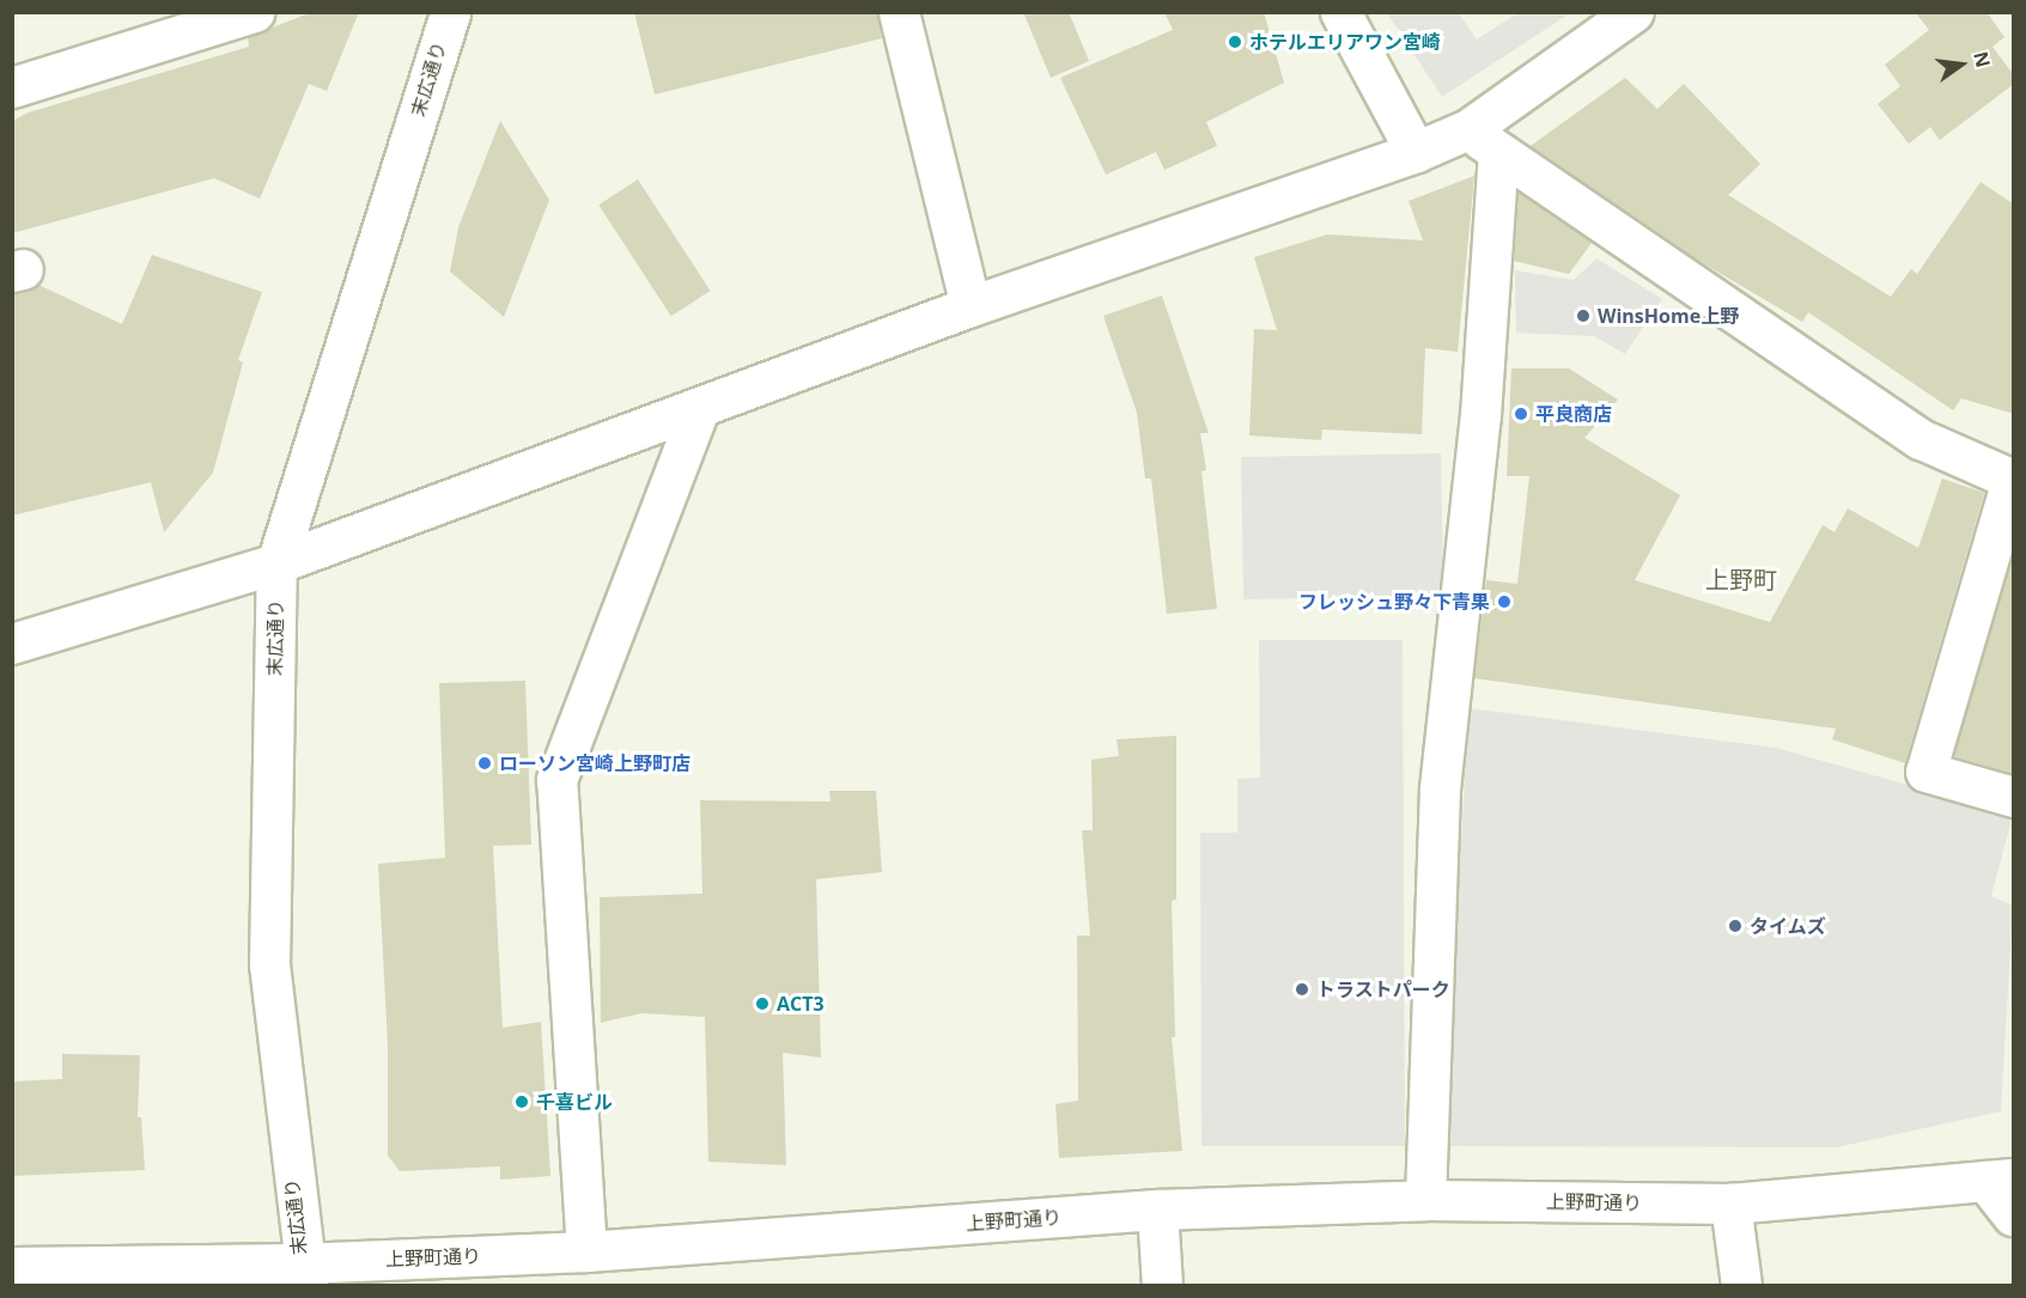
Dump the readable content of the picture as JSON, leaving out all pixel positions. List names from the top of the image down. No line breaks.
{"streets":{"street":["末広通り","上野町通り"]},"crossings":[["末広通り","上野町通り"]],"districts":["上野町"],"places":["ホテルエリアワン宮崎","WinsHome上野","平良商店","フレッシュ野々下青果","ローソン宮崎上野町店","タイムズ","トラストパーク","ACT3","千喜ビル"],"north":"right"}
